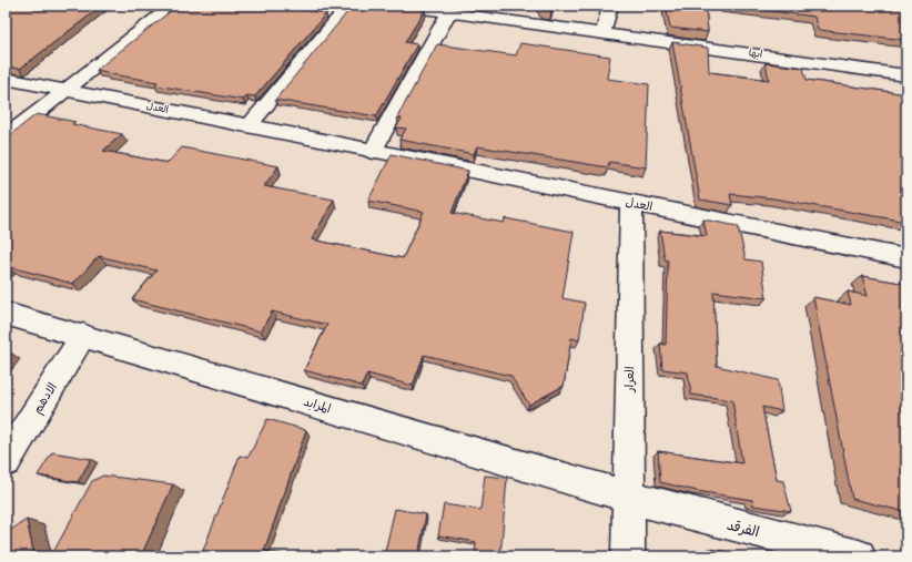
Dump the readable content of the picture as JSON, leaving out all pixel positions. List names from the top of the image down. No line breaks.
{"streets":{"street":["ابها","العدل","العرار","الادهم","المرابد","الفرقد"]},"crossings":[["العدل","العرار"],["العرار","المرابد"],["العرار","الفرقد"],["الادهم","المرابد"],["المرابد","الفرقد"]]}
